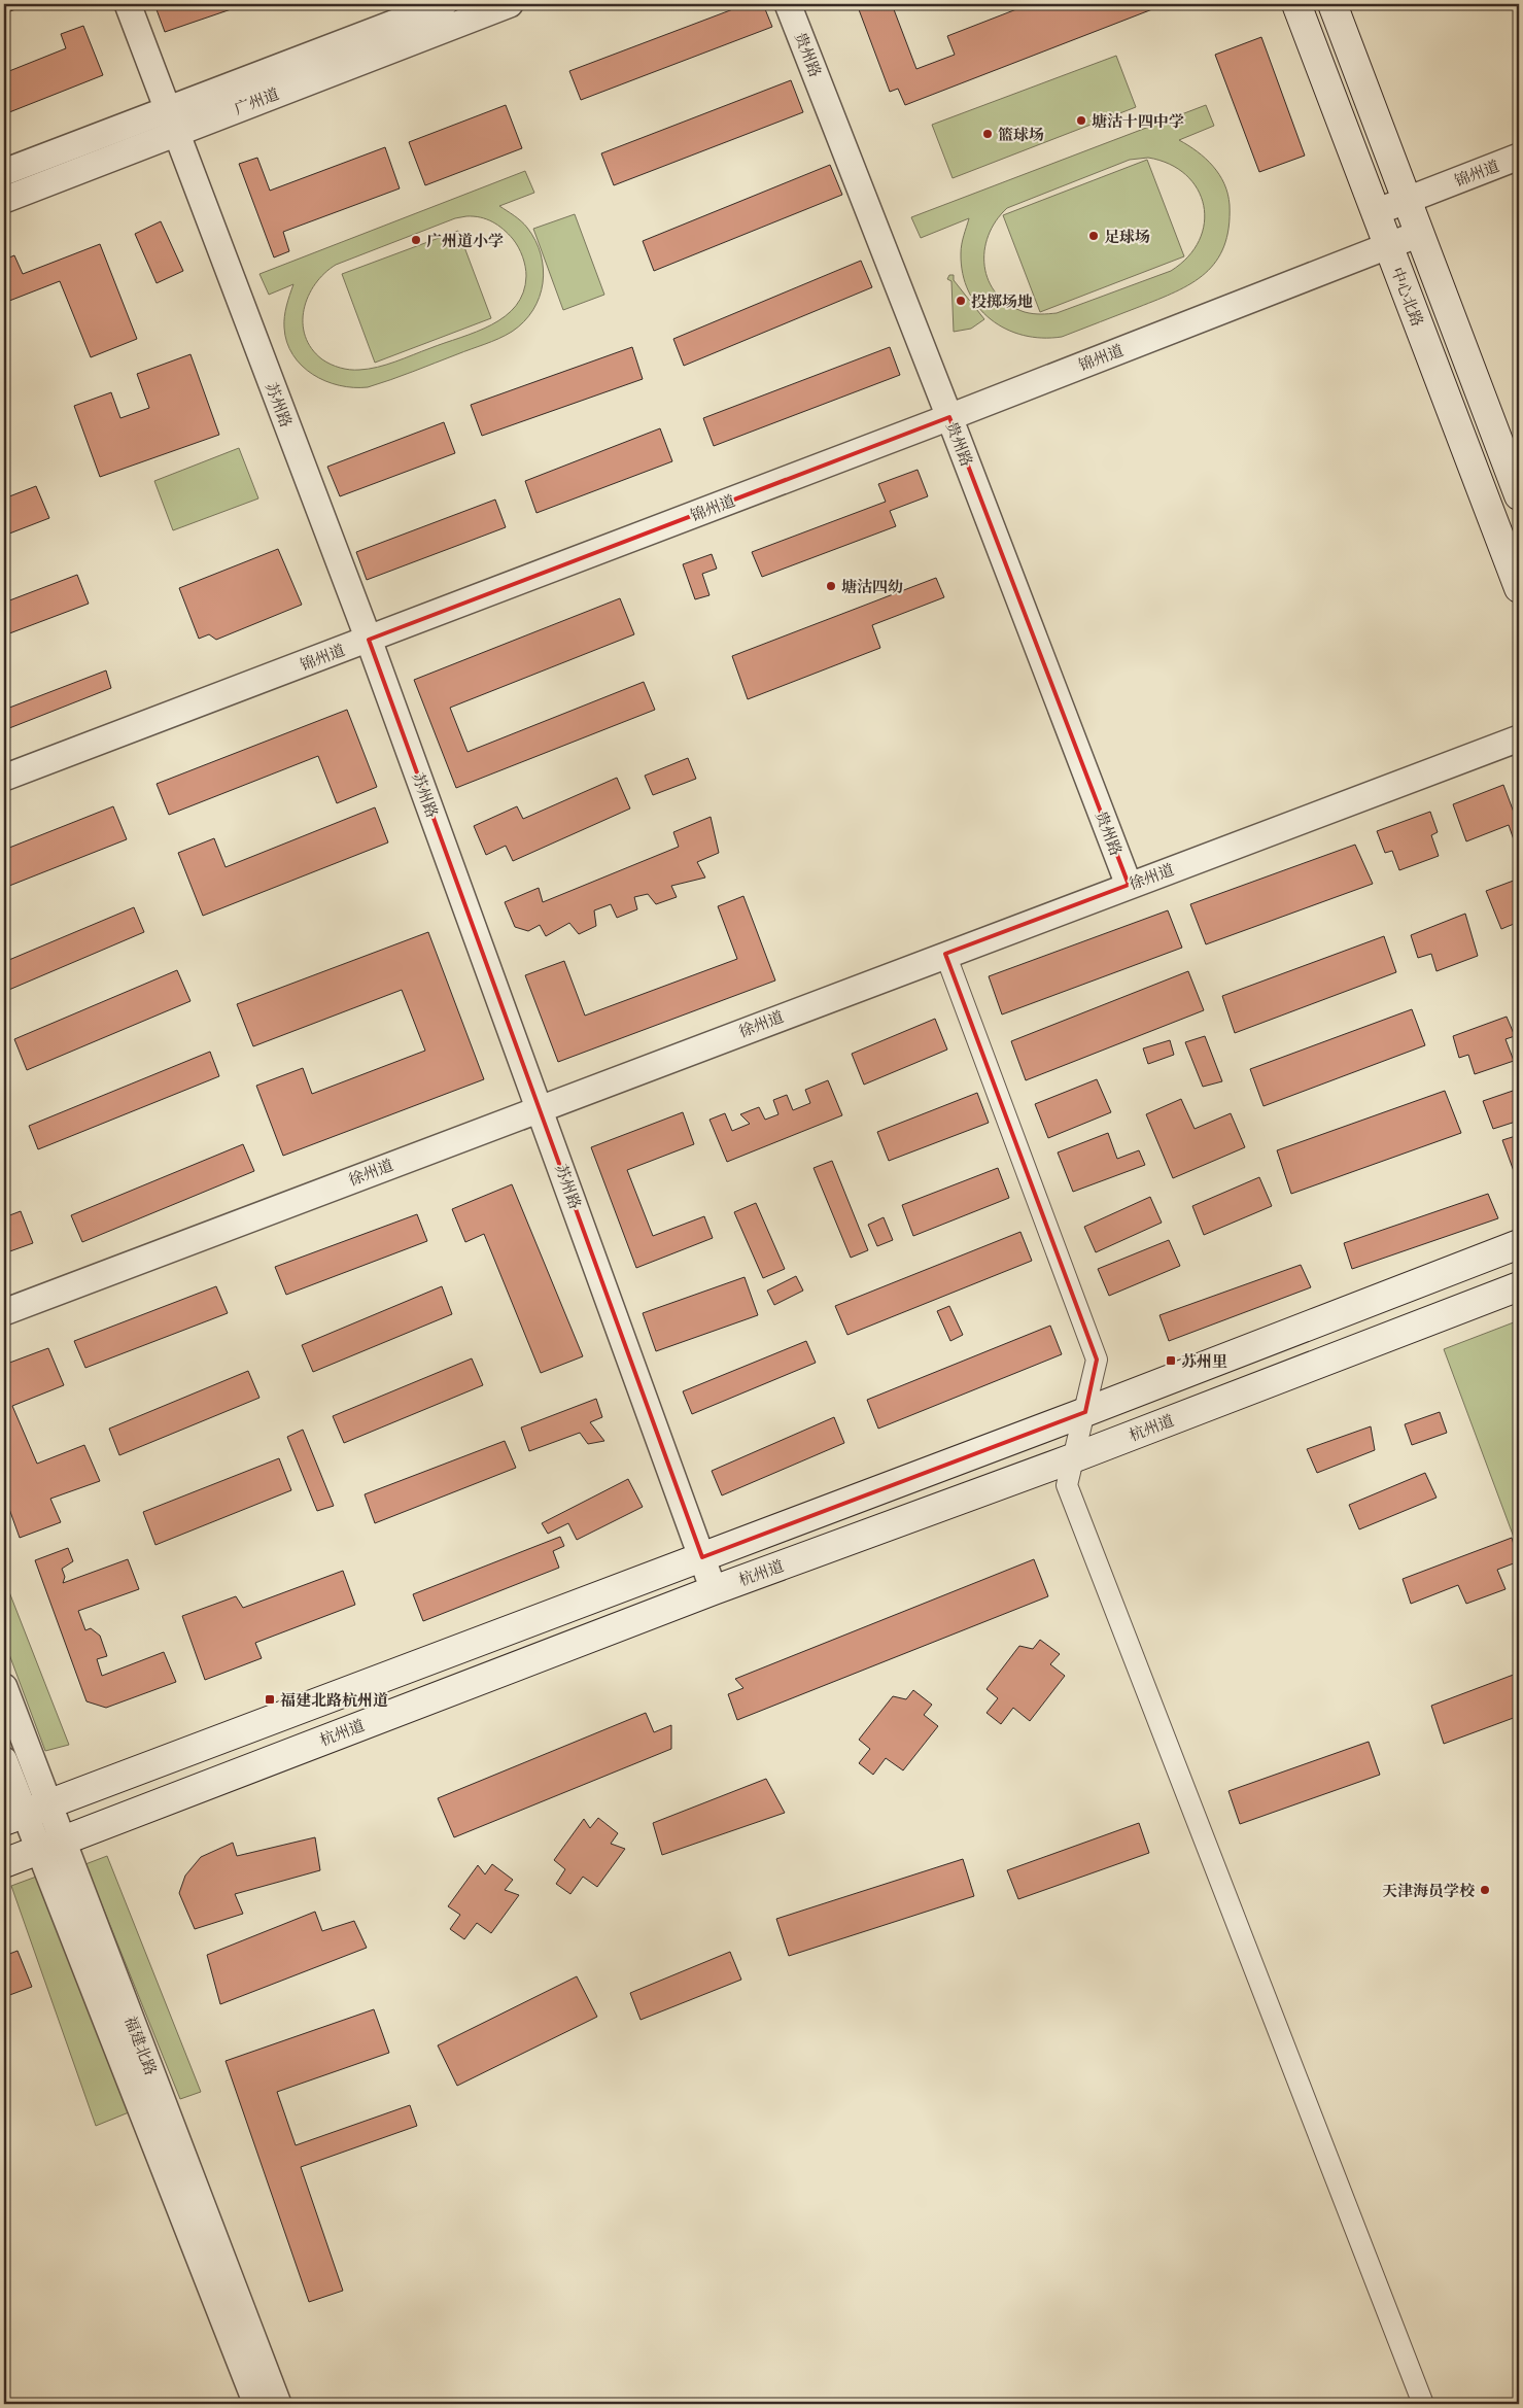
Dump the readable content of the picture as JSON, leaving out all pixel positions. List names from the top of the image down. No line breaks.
{"streets":{"main road":["中心北路","杭州道"],"street":["贵州路","广州道","锦州道","苏州路","徐州道","福建北路"]},"crossings":[["贵州路","锦州道"],["贵州路","徐州道"],["广州道","苏州路"],["锦州道","中心北路"],["锦州道","苏州路"],["苏州路","徐州道"],["苏州路","杭州道"],["杭州道","福建北路"]],"places":{"other":["塘沽十四中学","篮球场","足球场","广州道小学","投掷场地","塘沽四幼","天津海员学校"],"transit":["苏州里","福建北路杭州道"]}}
